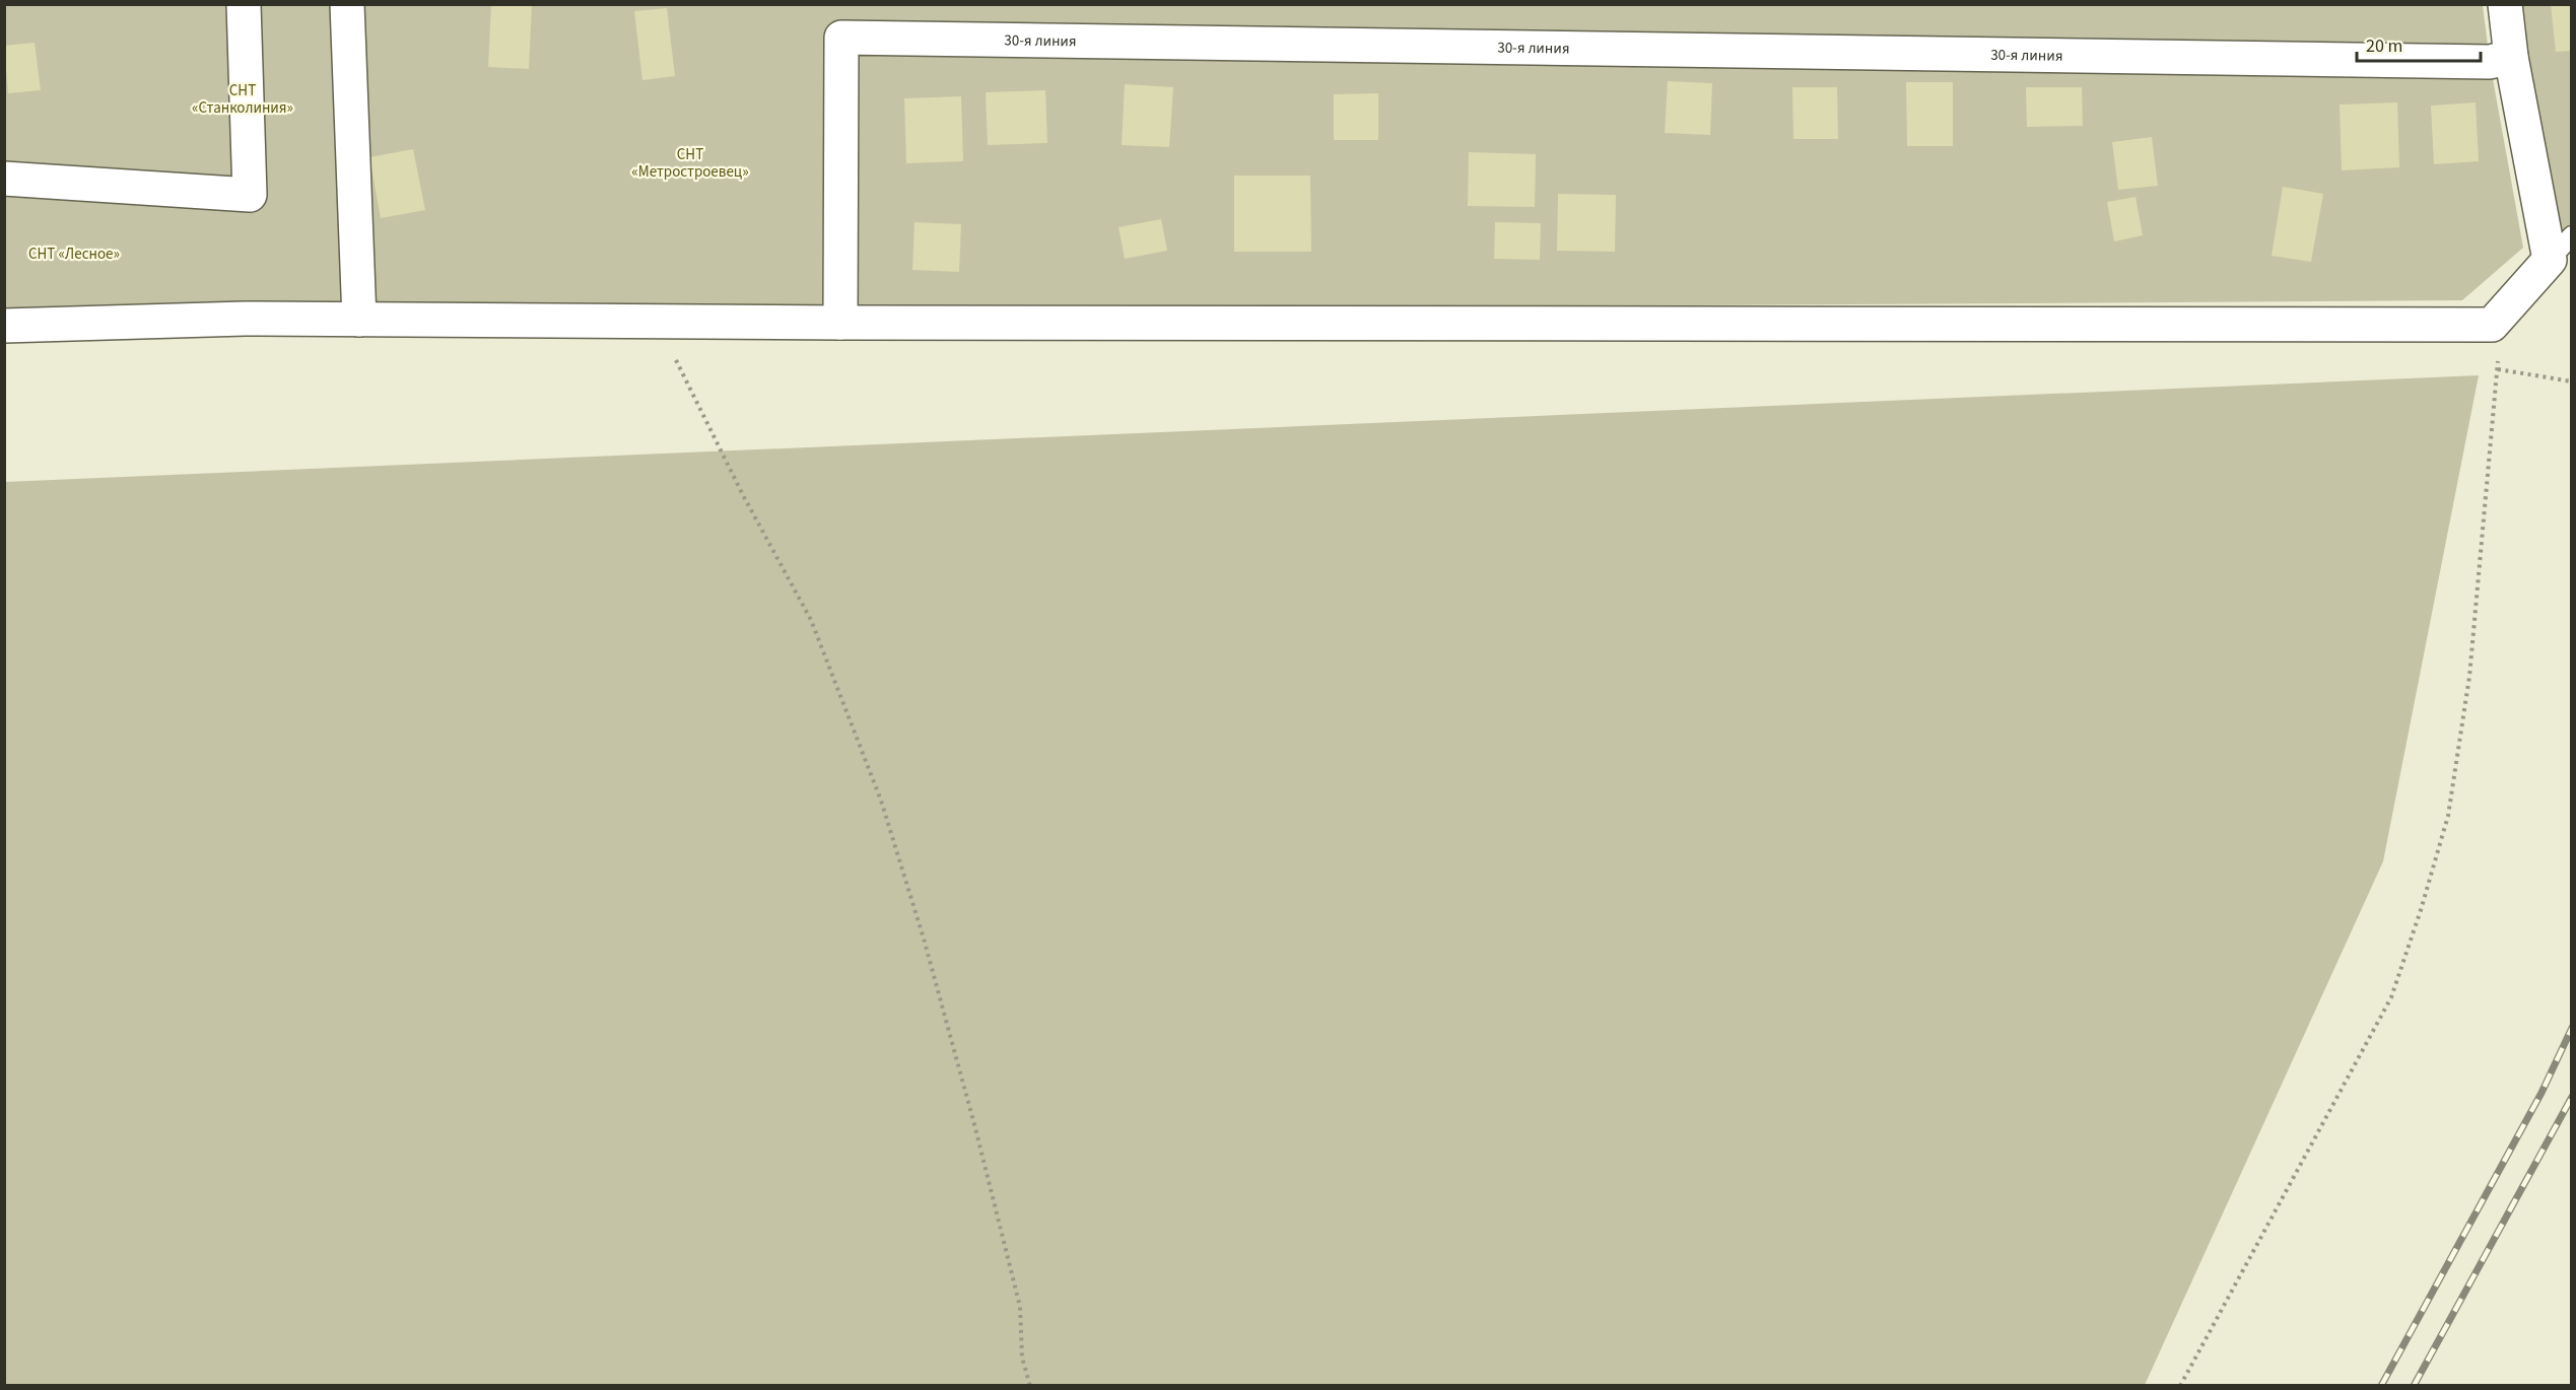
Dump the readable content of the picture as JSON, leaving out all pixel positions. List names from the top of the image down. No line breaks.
{"streets":{"street":["30-я линия"]},"parks":["СНТ «Станколиния»","СНТ «Метростроевец»","СНТ «Лесное»"],"scale_bar":"20 m"}
